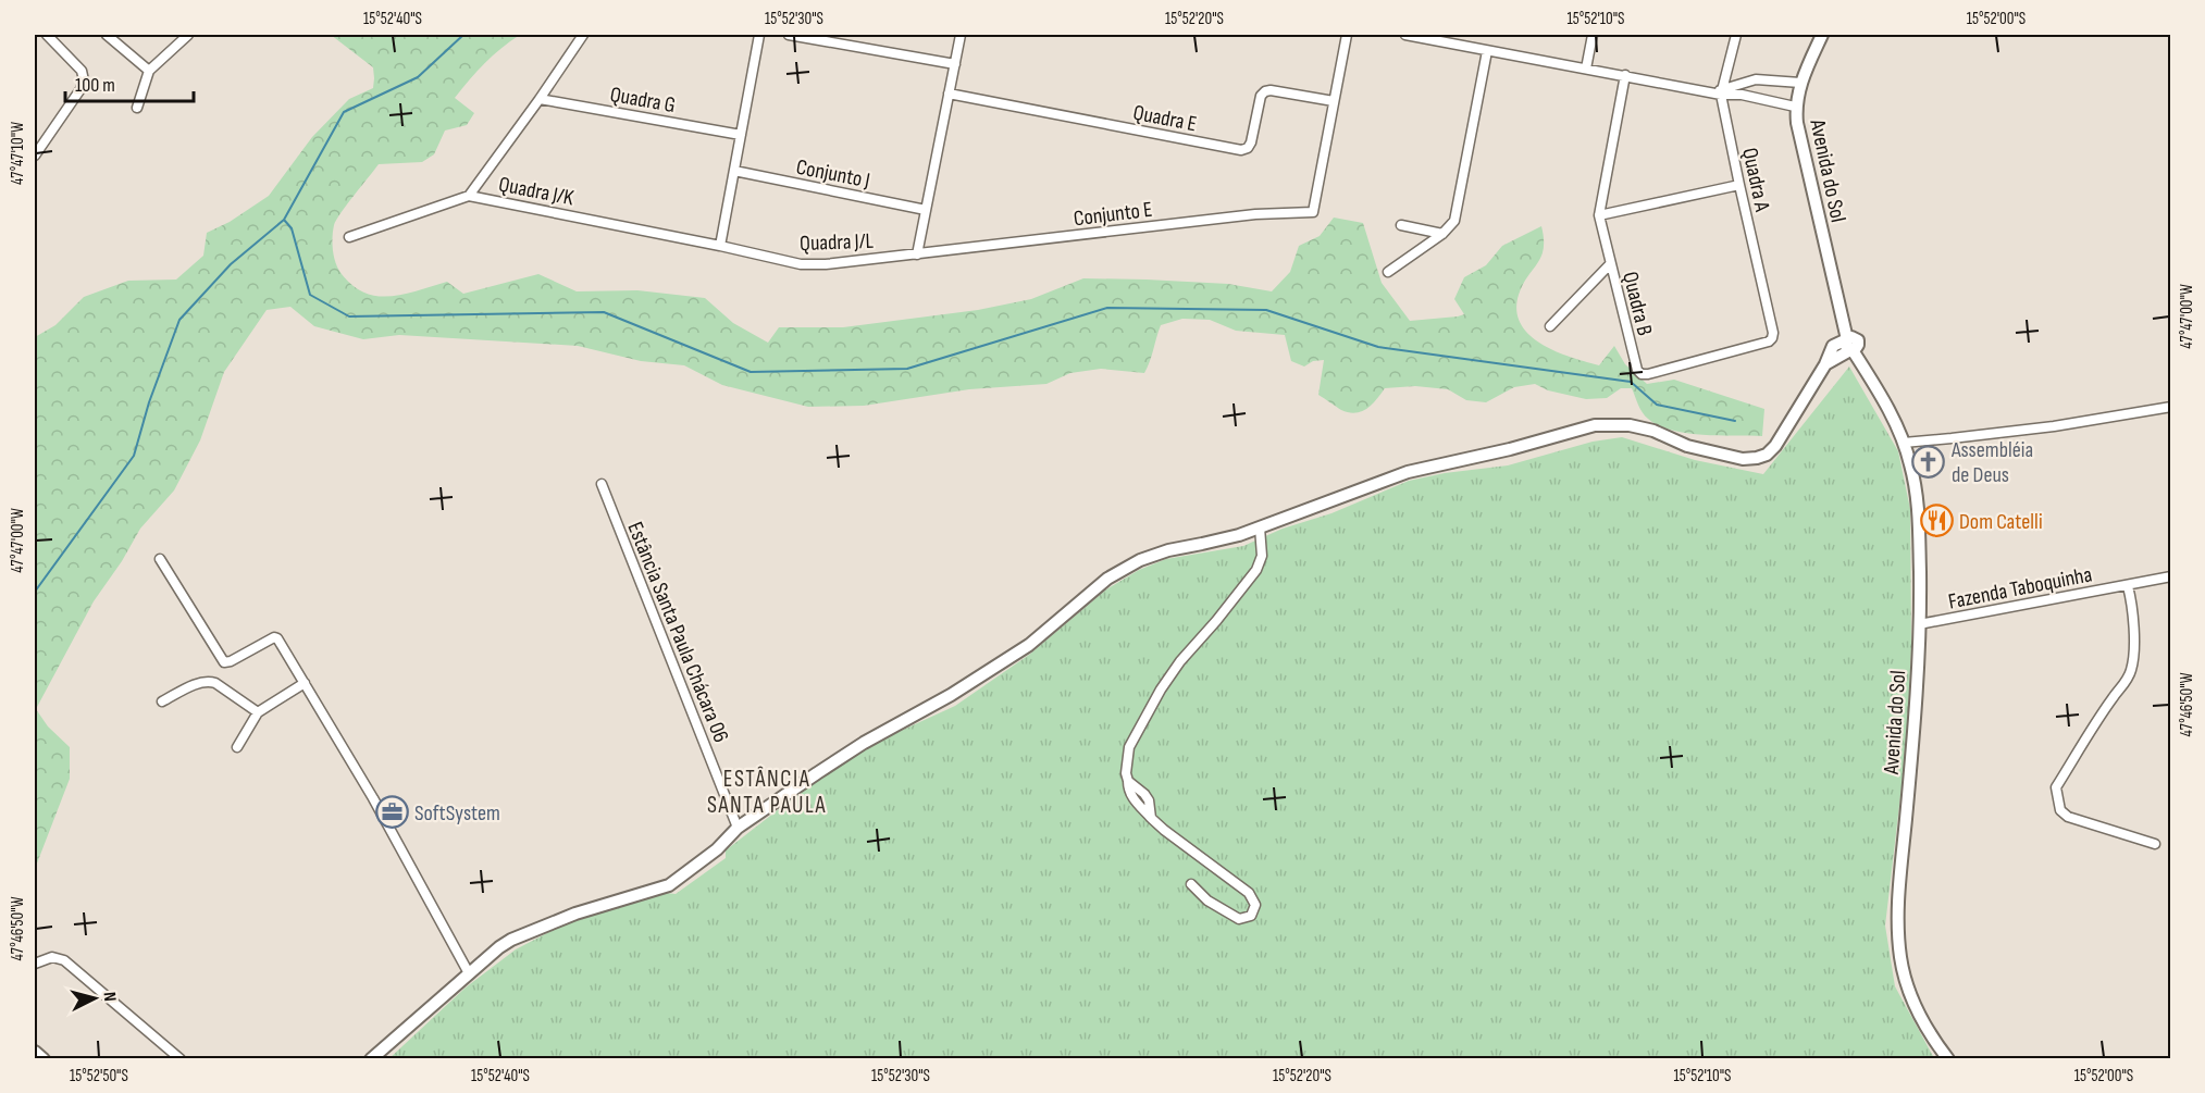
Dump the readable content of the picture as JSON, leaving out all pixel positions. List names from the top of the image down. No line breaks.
{"streets":{"street":["Quadra G","Quadra E","Avenida do Sol","Conjunto J","Quadra A","Quadra J/K","Conjunto E","Quadra J/L","Quadra B","Fazenda Taboquinha","Estância Santa Paula Chácara 06"]},"crossings":[["Quadra E","Conjunto E"],["Avenida do Sol","Fazenda Taboquinha"],["Quadra A","Quadra B"],["Quadra J/K","Quadra J/L"],["Conjunto E","Quadra J/L"]],"districts":["ESTÂNCIA SANTA PAULA"],"places":{"church":["Assembléia de Deus"],"restaurant":["Dom Catelli"],"office":["SoftSystem"]},"scale_bar":"100 m","north":"right","coordinates":["15°52'40\"S","15°52'30\"S","15°52'20\"S","15°52'10\"S","15°52'00\"S","47°47'10\"W","47°47'00\"W","47°46'50\"W","15°52'50\"S"]}
